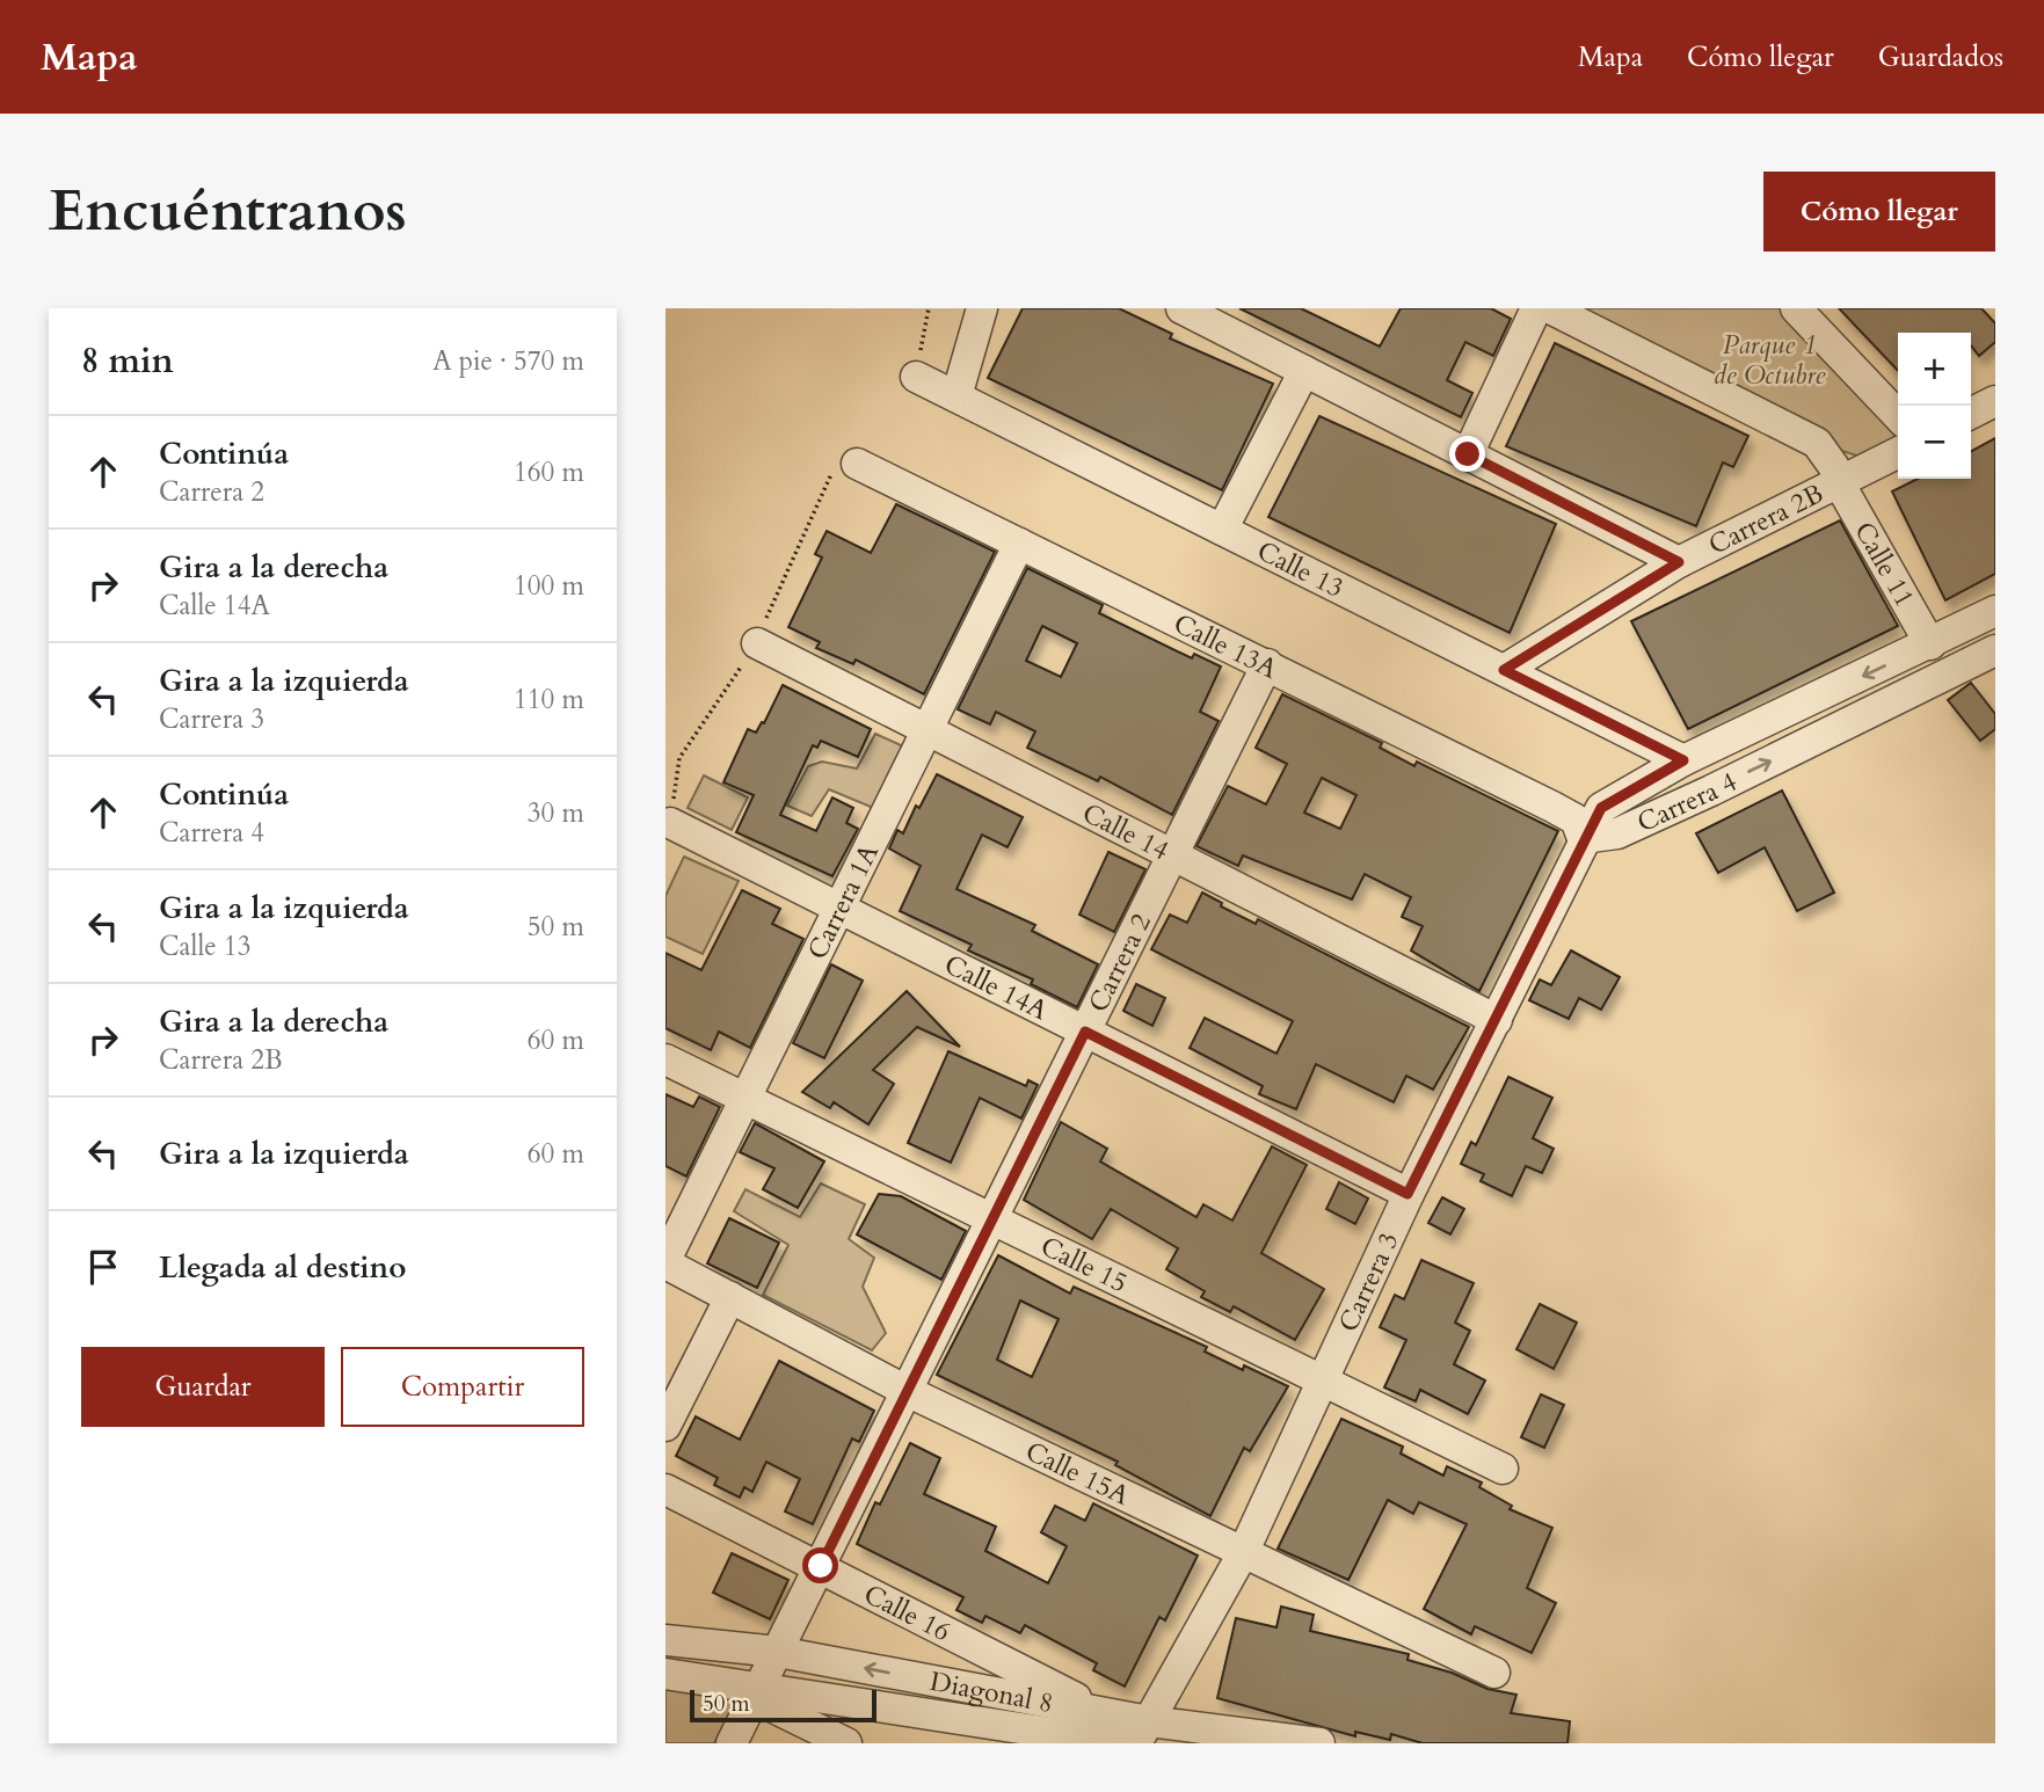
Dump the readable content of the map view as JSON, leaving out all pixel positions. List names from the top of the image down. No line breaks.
{"streets":{"street":["Carrera 2B","Calle 11","Calle 13","Calle 13A","Carrera 4","Calle 14","Carrera 1A","Carrera 2","Calle 14A","Calle 15","Carrera 3","Calle 15A","Calle 16","Diagonal 8"]},"crossings":[["Carrera 2B","Calle 11"],["Carrera 2B","Calle 13"],["Calle 11","Carrera 4"],["Calle 13","Carrera 4"],["Calle 13A","Carrera 4"],["Calle 13A","Carrera 1A"],["Calle 13A","Carrera 2"],["Calle 13A","Carrera 3"],["Carrera 4","Carrera 3"],["Calle 14","Carrera 1A"],["Calle 14","Carrera 2"],["Calle 14","Carrera 3"],["Carrera 1A","Calle 14A"],["Carrera 1A","Calle 15"],["Carrera 1A","Calle 15A"],["Carrera 2","Calle 14A"],["Carrera 2","Calle 15"],["Carrera 2","Calle 15A"],["Carrera 2","Calle 16"],["Carrera 2","Diagonal 8"],["Calle 14A","Carrera 3"],["Calle 15","Carrera 3"],["Carrera 3","Calle 15A"],["Carrera 3","Diagonal 8"],["Calle 16","Diagonal 8"]],"parks":["Parque 1 de Octubre"],"scale_bar":"50 m","page":{"header":"Mapa","nav":["Mapa","Cómo llegar","Guardados"],"buttons":["Cómo llegar",["Guardar","Compartir"]],"title":"Encuéntranos","heading":["8 min","A pie · 570 m"],"map_buttons":["+","−"],"list":[["Continúa","Carrera 2","160 m"],["Gira a la derecha","Calle 14A","100 m"],["Gira a la izquierda","Carrera 3","110 m"],["Continúa","Carrera 4","30 m"],["Gira a la izquierda","Calle 13","50 m"],["Gira a la derecha","Carrera 2B","60 m"],["Gira a la izquierda","60 m"],"Llegada al destino"],"scale":"50 m"}}
